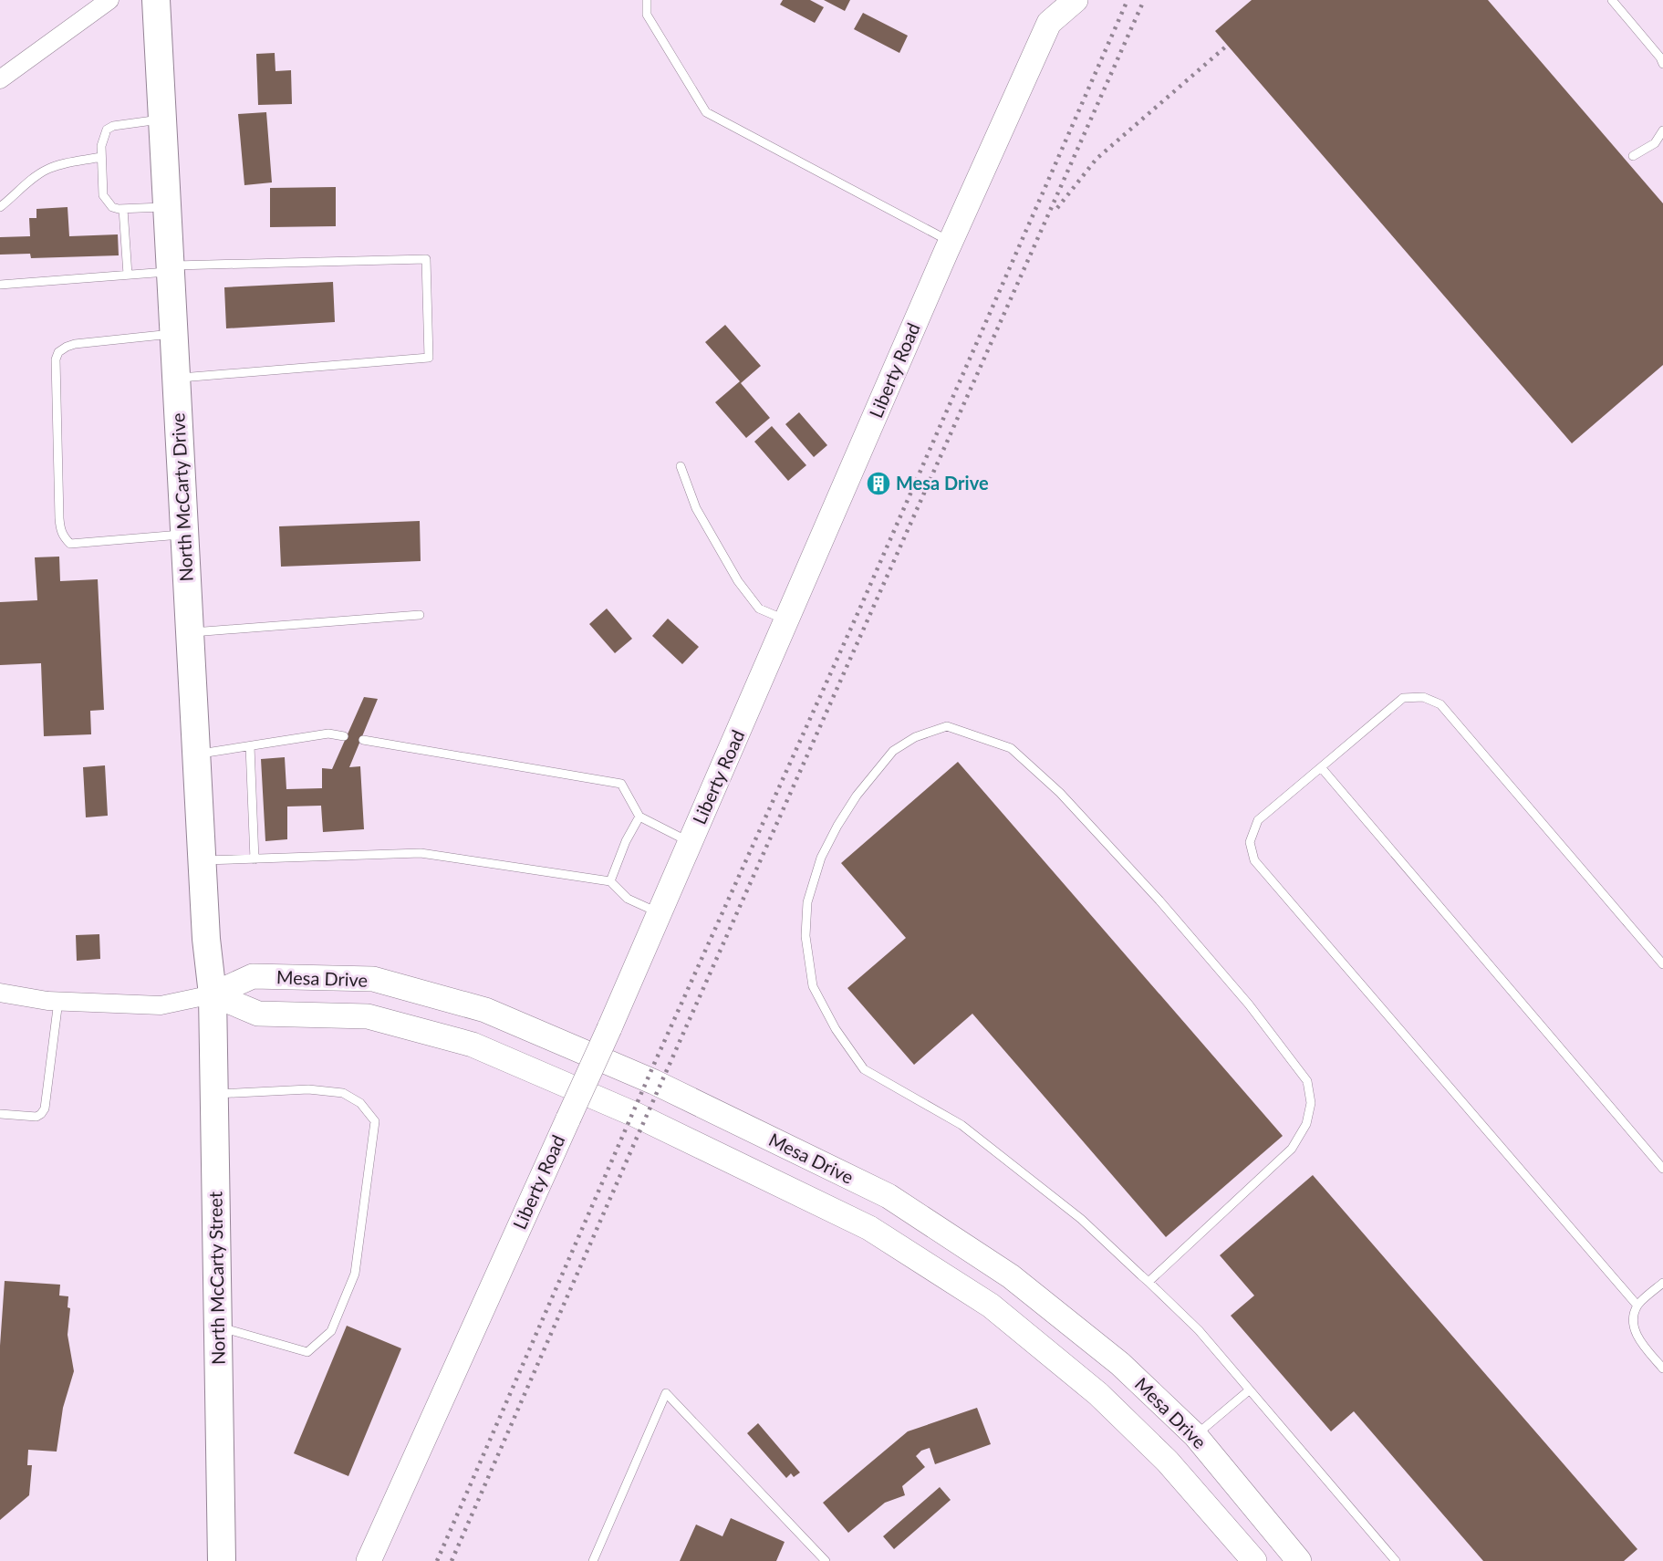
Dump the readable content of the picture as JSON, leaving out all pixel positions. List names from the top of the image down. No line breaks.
{"streets":{"main road":["Liberty Road","North McCarty Drive","Mesa Drive","North McCarty Street"]},"crossings":[["North McCarty Drive","Mesa Drive"],["North McCarty Drive","North McCarty Street"],["Mesa Drive","North McCarty Street"]],"places":{"building":["Mesa Drive"]}}
